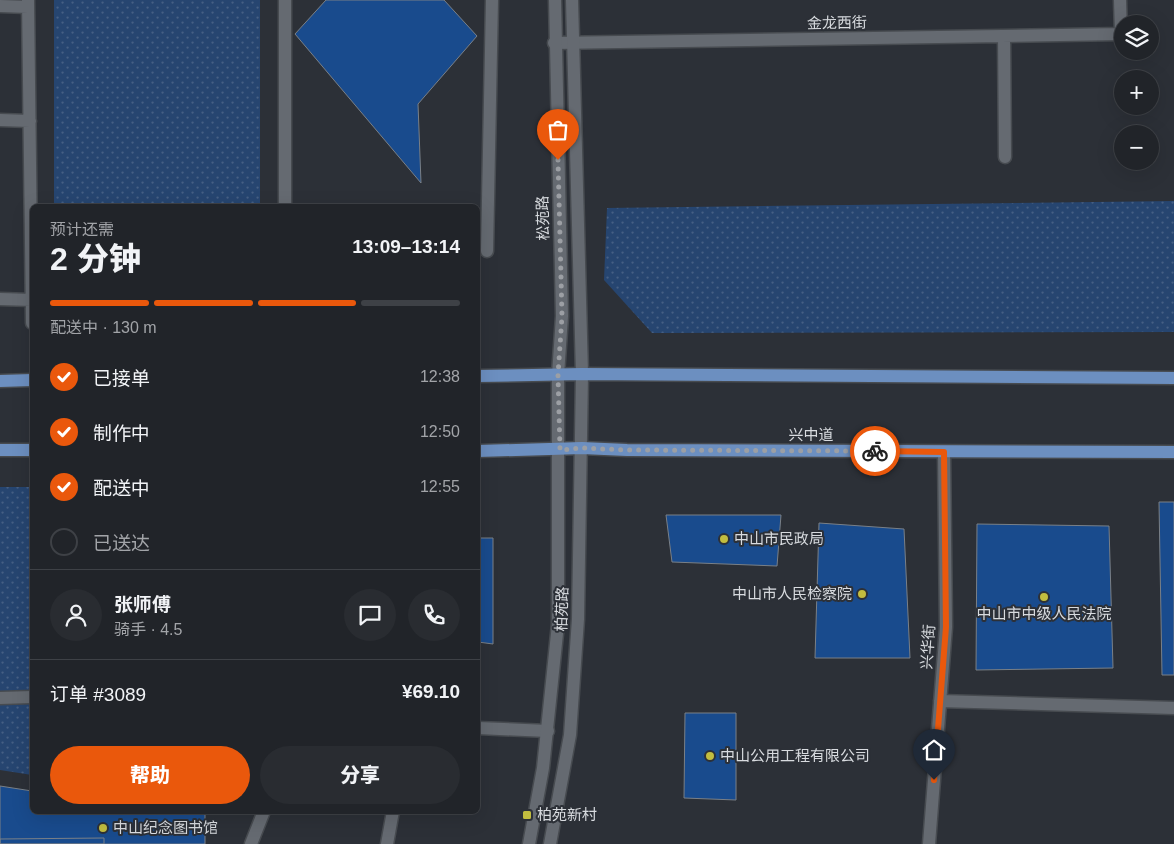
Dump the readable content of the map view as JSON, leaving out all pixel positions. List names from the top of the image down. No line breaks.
{"streets":{"main road":["兴中道"],"street":["金龙西街","松苑路","柏苑路","兴华街"]},"crossings":[["金龙西街","松苑路"],["松苑路","柏苑路"],["兴中道","柏苑路"],["兴中道","兴华街"]],"places":{"other":["中山市民政局","中山市人民检察院","中山市中级人民法院","中山公用工程有限公司","中山纪念图书馆"],"transit":["柏苑新村"]},"page":{"map_buttons":["+","−"],"heading":["2 分钟","预计还需","13:09–13:14"],"panel":["张师傅","骑手 · 4.5","订单 #3089","¥69.10"],"bar":"配送中 · 130 m","list":[["已接单","12:38"],["制作中","12:50"],["配送中","12:55"],"已送达"],"buttons":["帮助","分享"]}}
